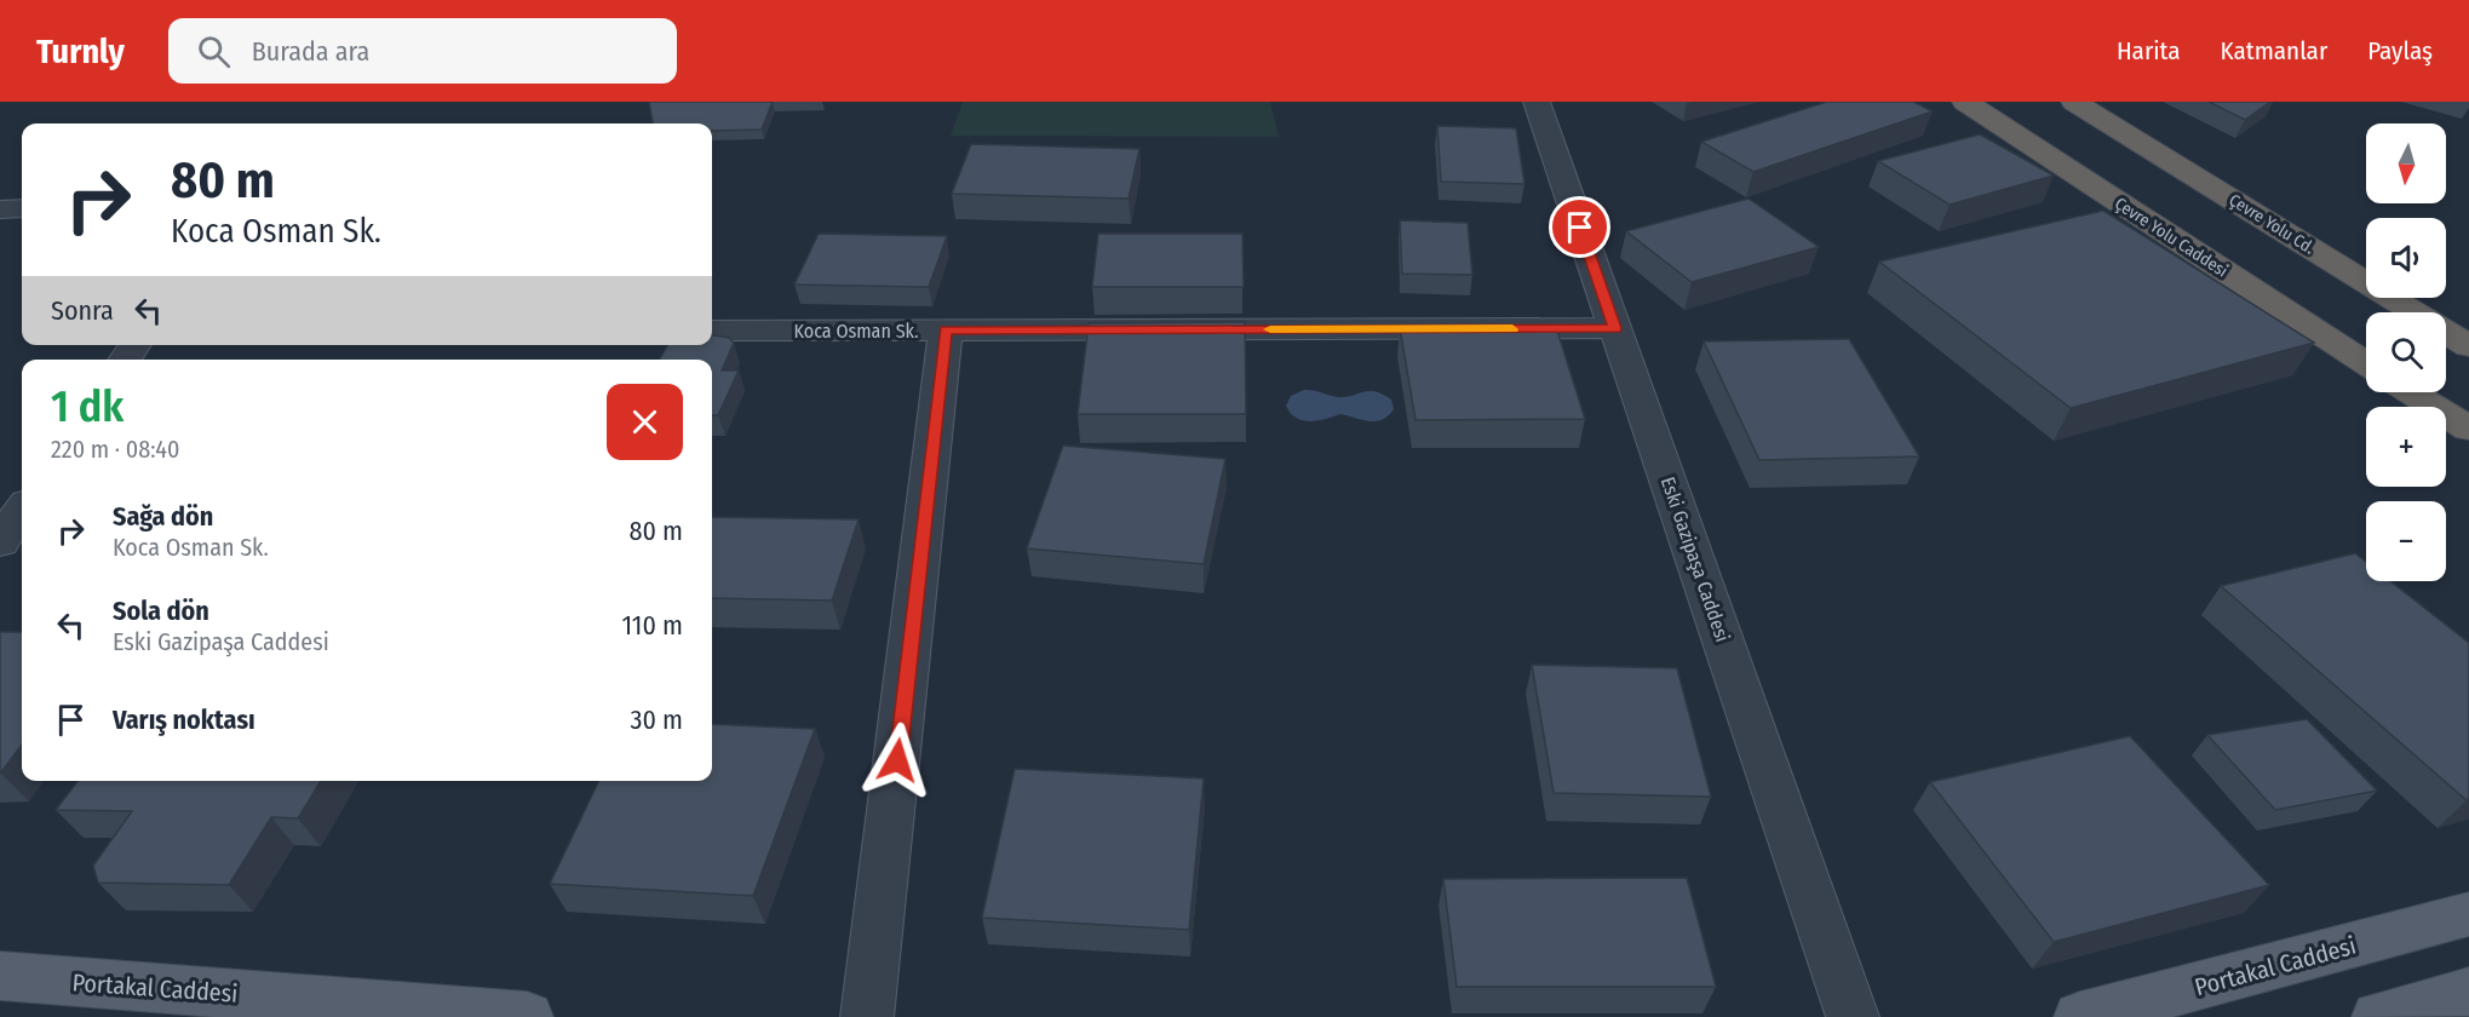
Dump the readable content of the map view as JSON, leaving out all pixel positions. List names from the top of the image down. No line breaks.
{"streets":{"highway":["Çevre Yolu Cd.","Çevre Yolu Caddesi"],"main road":["Portakal Caddesi"],"street":["Koca Osman Sk.","Eski Gazipaşa Caddesi"]},"crossings":[["Koca Osman Sk.","Eski Gazipaşa Caddesi"]],"north":"bottom","page":{"header":"Turnly","search":"Burada ara","nav":["Harita","Katmanlar","Paylaş"],"map_buttons":["+","−"],"turn":["80 m","Koca Osman Sk."],"then":"Sonra","heading":["1 dk","220 m · 08:40"],"list":[{"name":"Sağa dön","note":"Koca Osman Sk.","value":"80 m"},{"name":"Sola dön","note":"Eski Gazipaşa Caddesi","value":"110 m"},{"name":"Varış noktası","value":"30 m"}]}}
